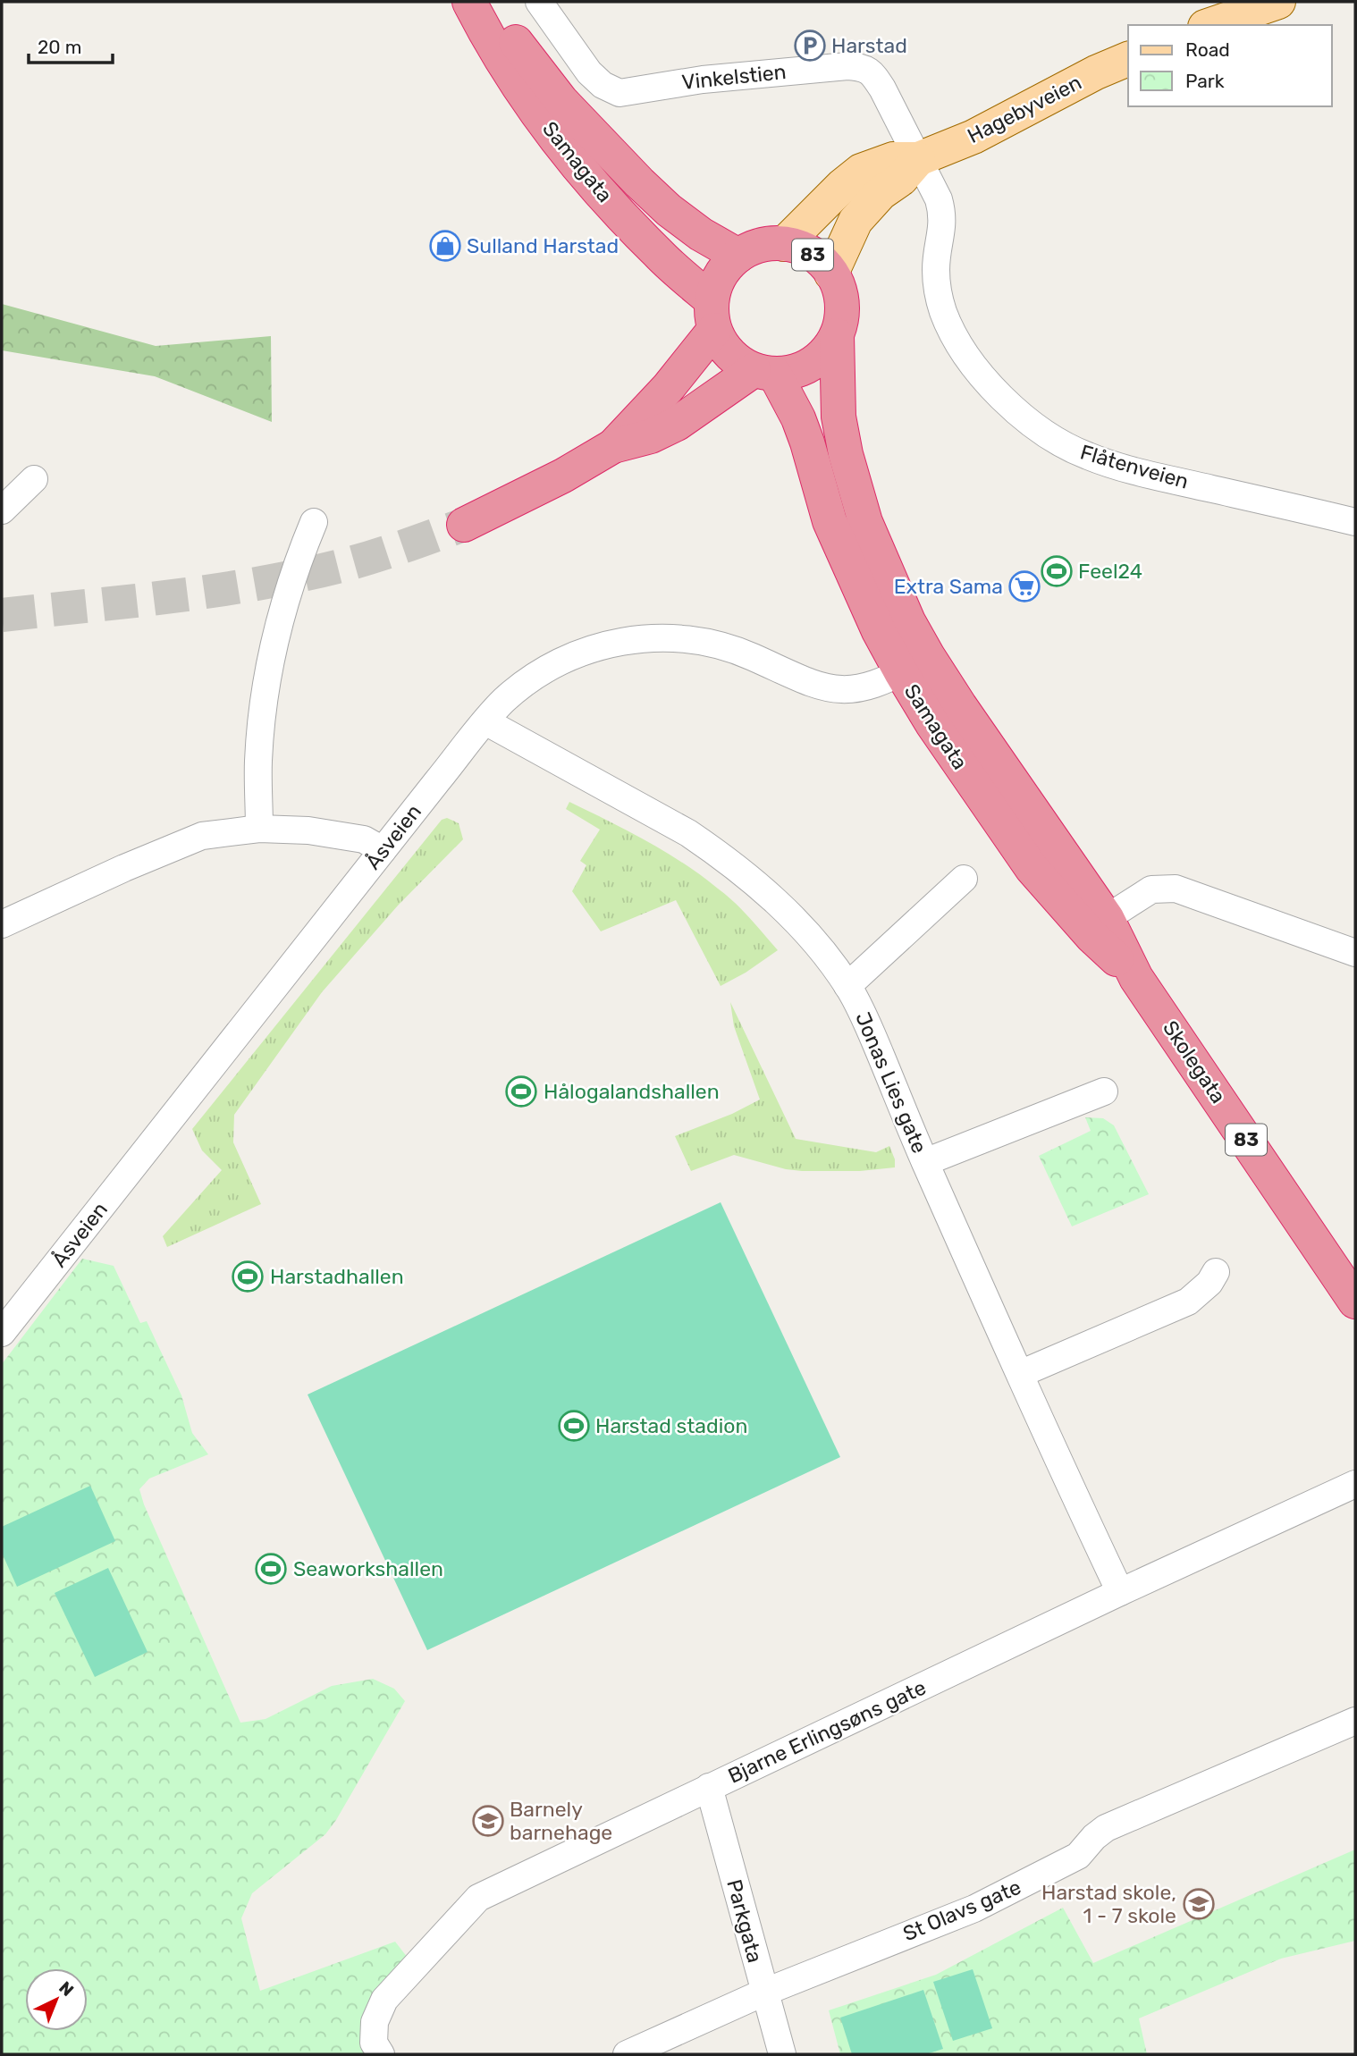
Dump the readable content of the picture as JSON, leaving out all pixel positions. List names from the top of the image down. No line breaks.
{"streets":{"highway":["Samagata","83","Skolegata"],"main road":["Hagebyveien"],"street":["Vinkelstien","Flåtenveien","Åsveien","Jonas Lies gate","Bjarne Erlingsøns gate","St Olavs gate","Parkgata"]},"crossings":[["Vinkelstien","Hagebyveien"],["Vinkelstien","Flåtenveien"],["Hagebyveien","Samagata"],["Hagebyveien","83"],["Hagebyveien","Flåtenveien"],["Samagata","83"],["Samagata","Åsveien"],["Samagata","Skolegata"],["Åsveien","Jonas Lies gate"],["Jonas Lies gate","Bjarne Erlingsøns gate"],["Bjarne Erlingsøns gate","Parkgata"],["St Olavs gate","Parkgata"]],"places":{"parking":["Harstad"],"shop":["Sulland Harstad"],"sports":["Feel24","Hålogalandshallen","Harstadhallen","Harstad stadion","Seaworkshallen"],"supermarket":["Extra Sama"],"school or university":["Barnely barnehage","Harstad skole, 1 - 7 skole"]},"legend":["Road","Park"],"scale_bar":"20 m","north":"top right"}
